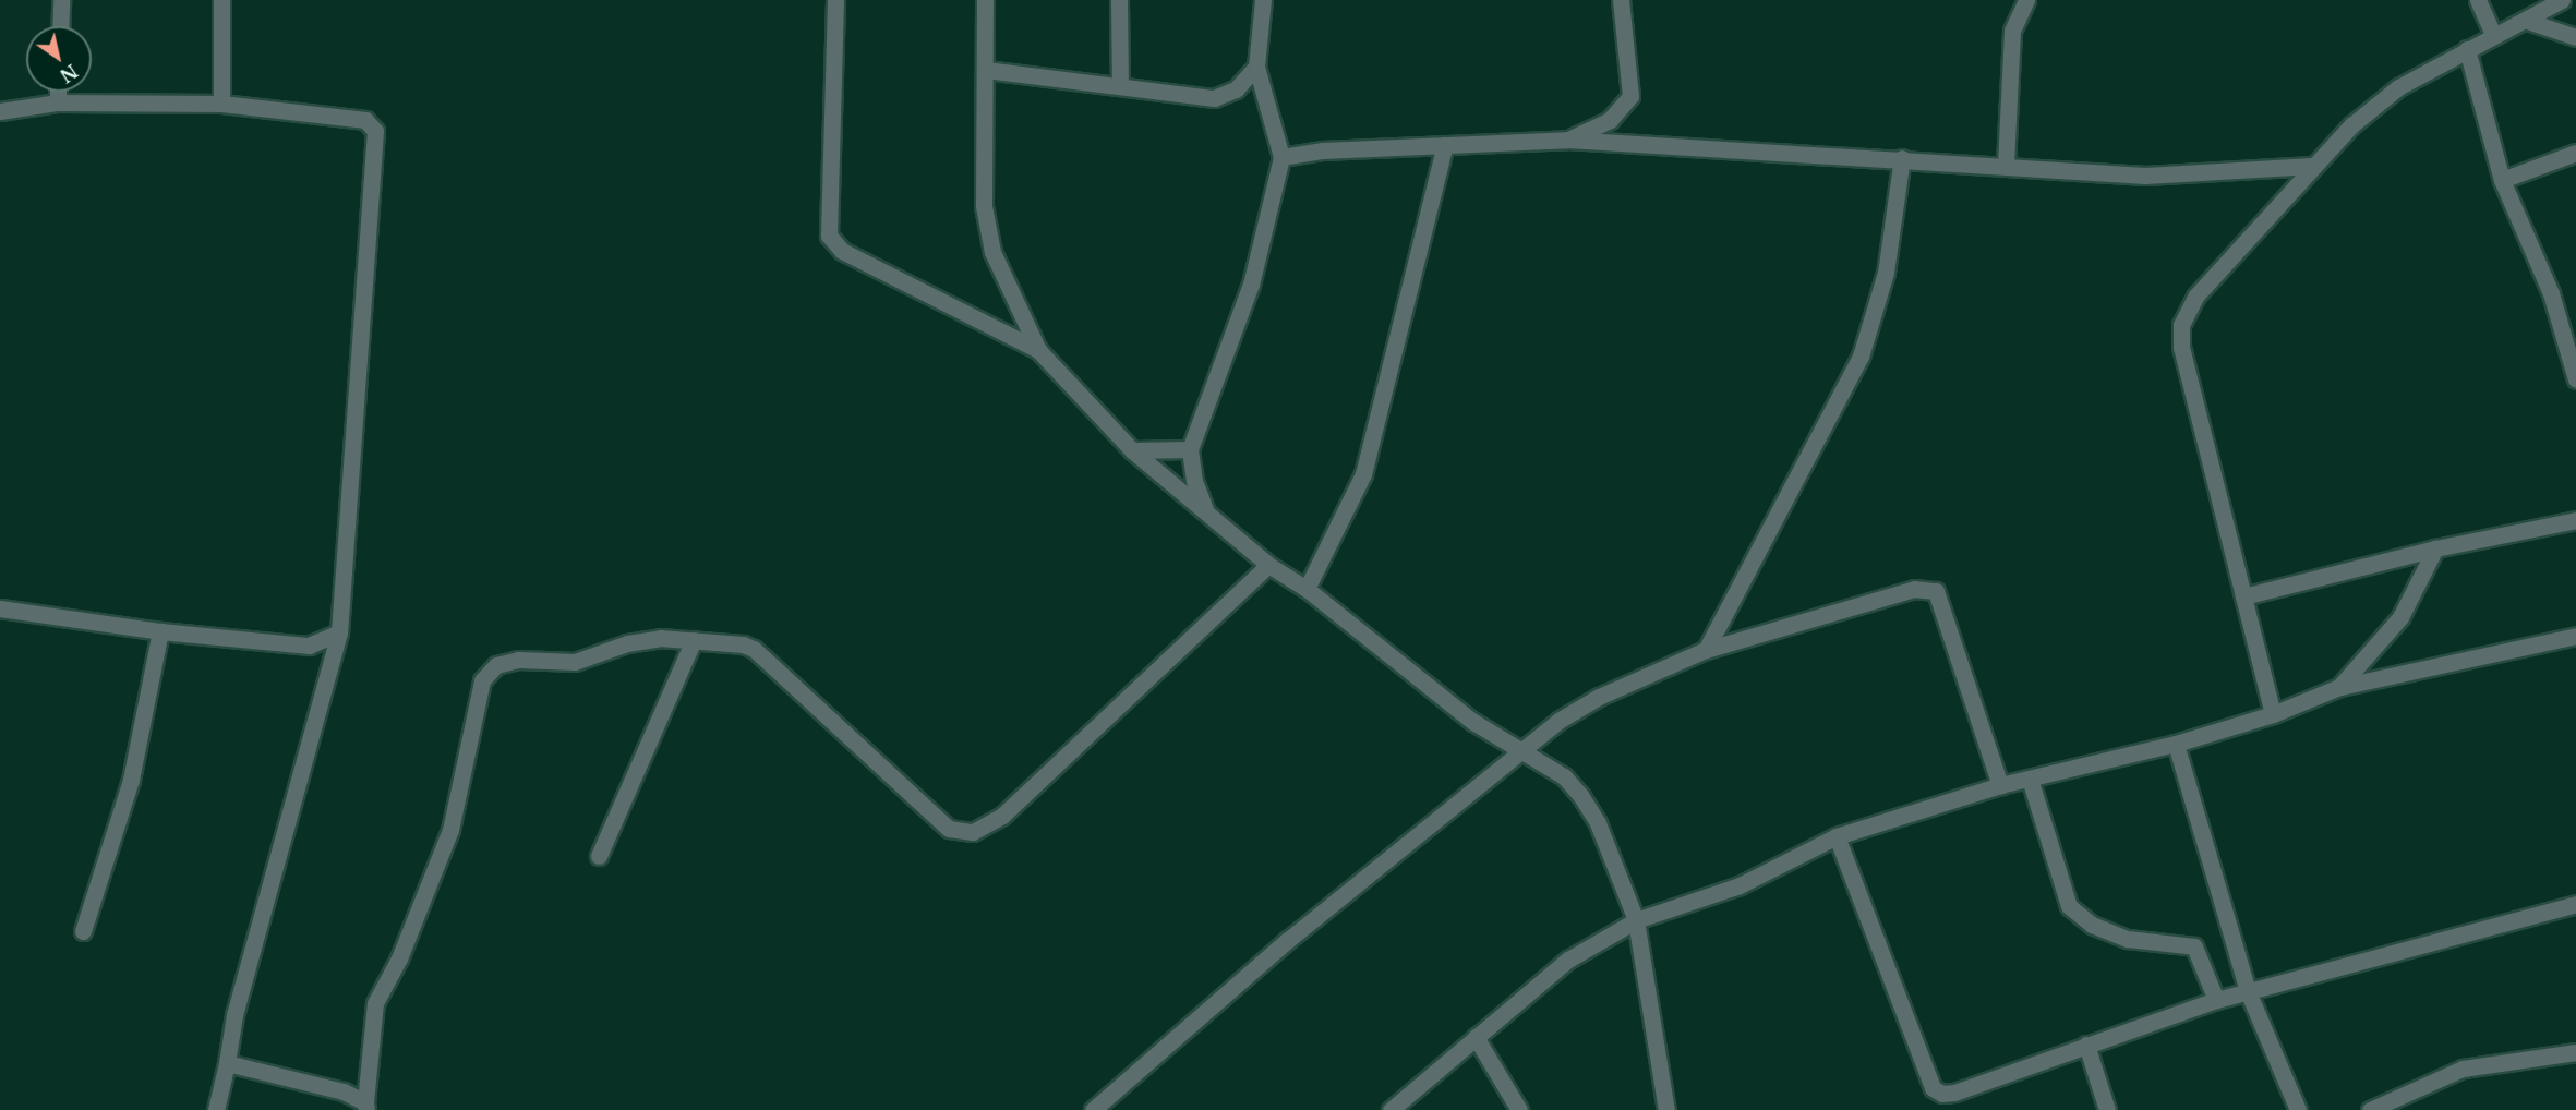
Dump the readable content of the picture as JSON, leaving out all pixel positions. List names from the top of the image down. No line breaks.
{"north":"bottom right"}
